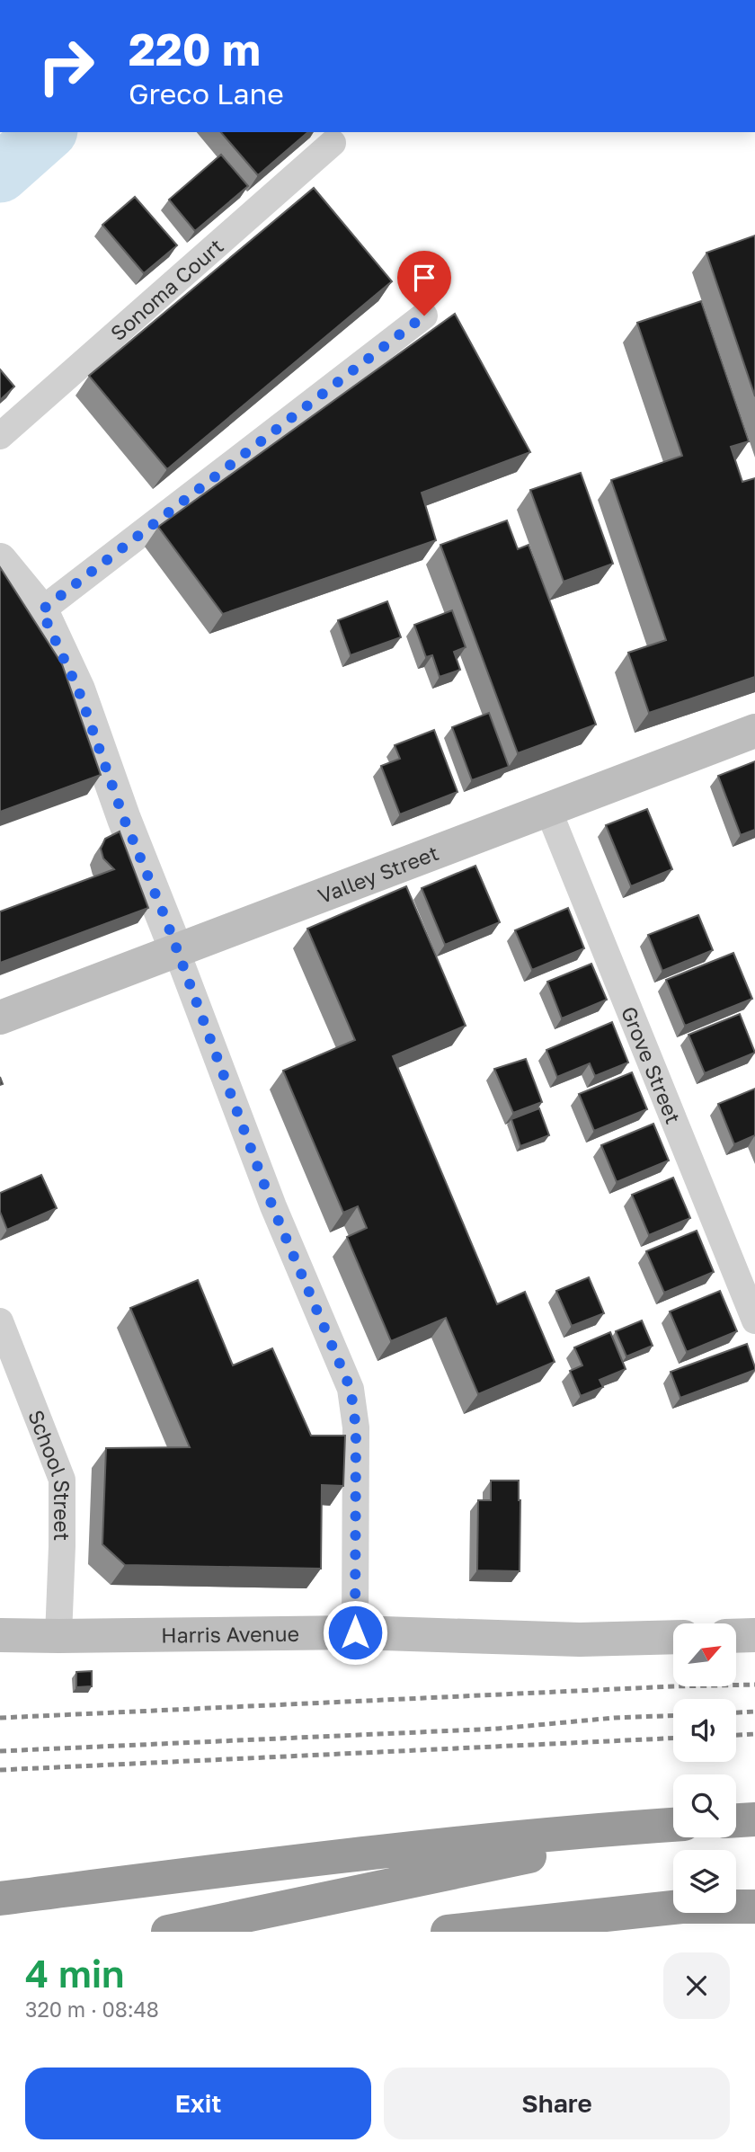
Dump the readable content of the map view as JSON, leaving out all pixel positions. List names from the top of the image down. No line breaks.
{"streets":{"main road":["Valley Street","Harris Avenue"],"street":["Sonoma Court","Grove Street","School Street"]},"crossings":[["Valley Street","Grove Street"],["School Street","Harris Avenue"]],"north":"top right","page":{"turn":["220 m","Greco Lane"],"heading":["4 min","320 m · 08:48"],"buttons":["Exit","Share"]}}
